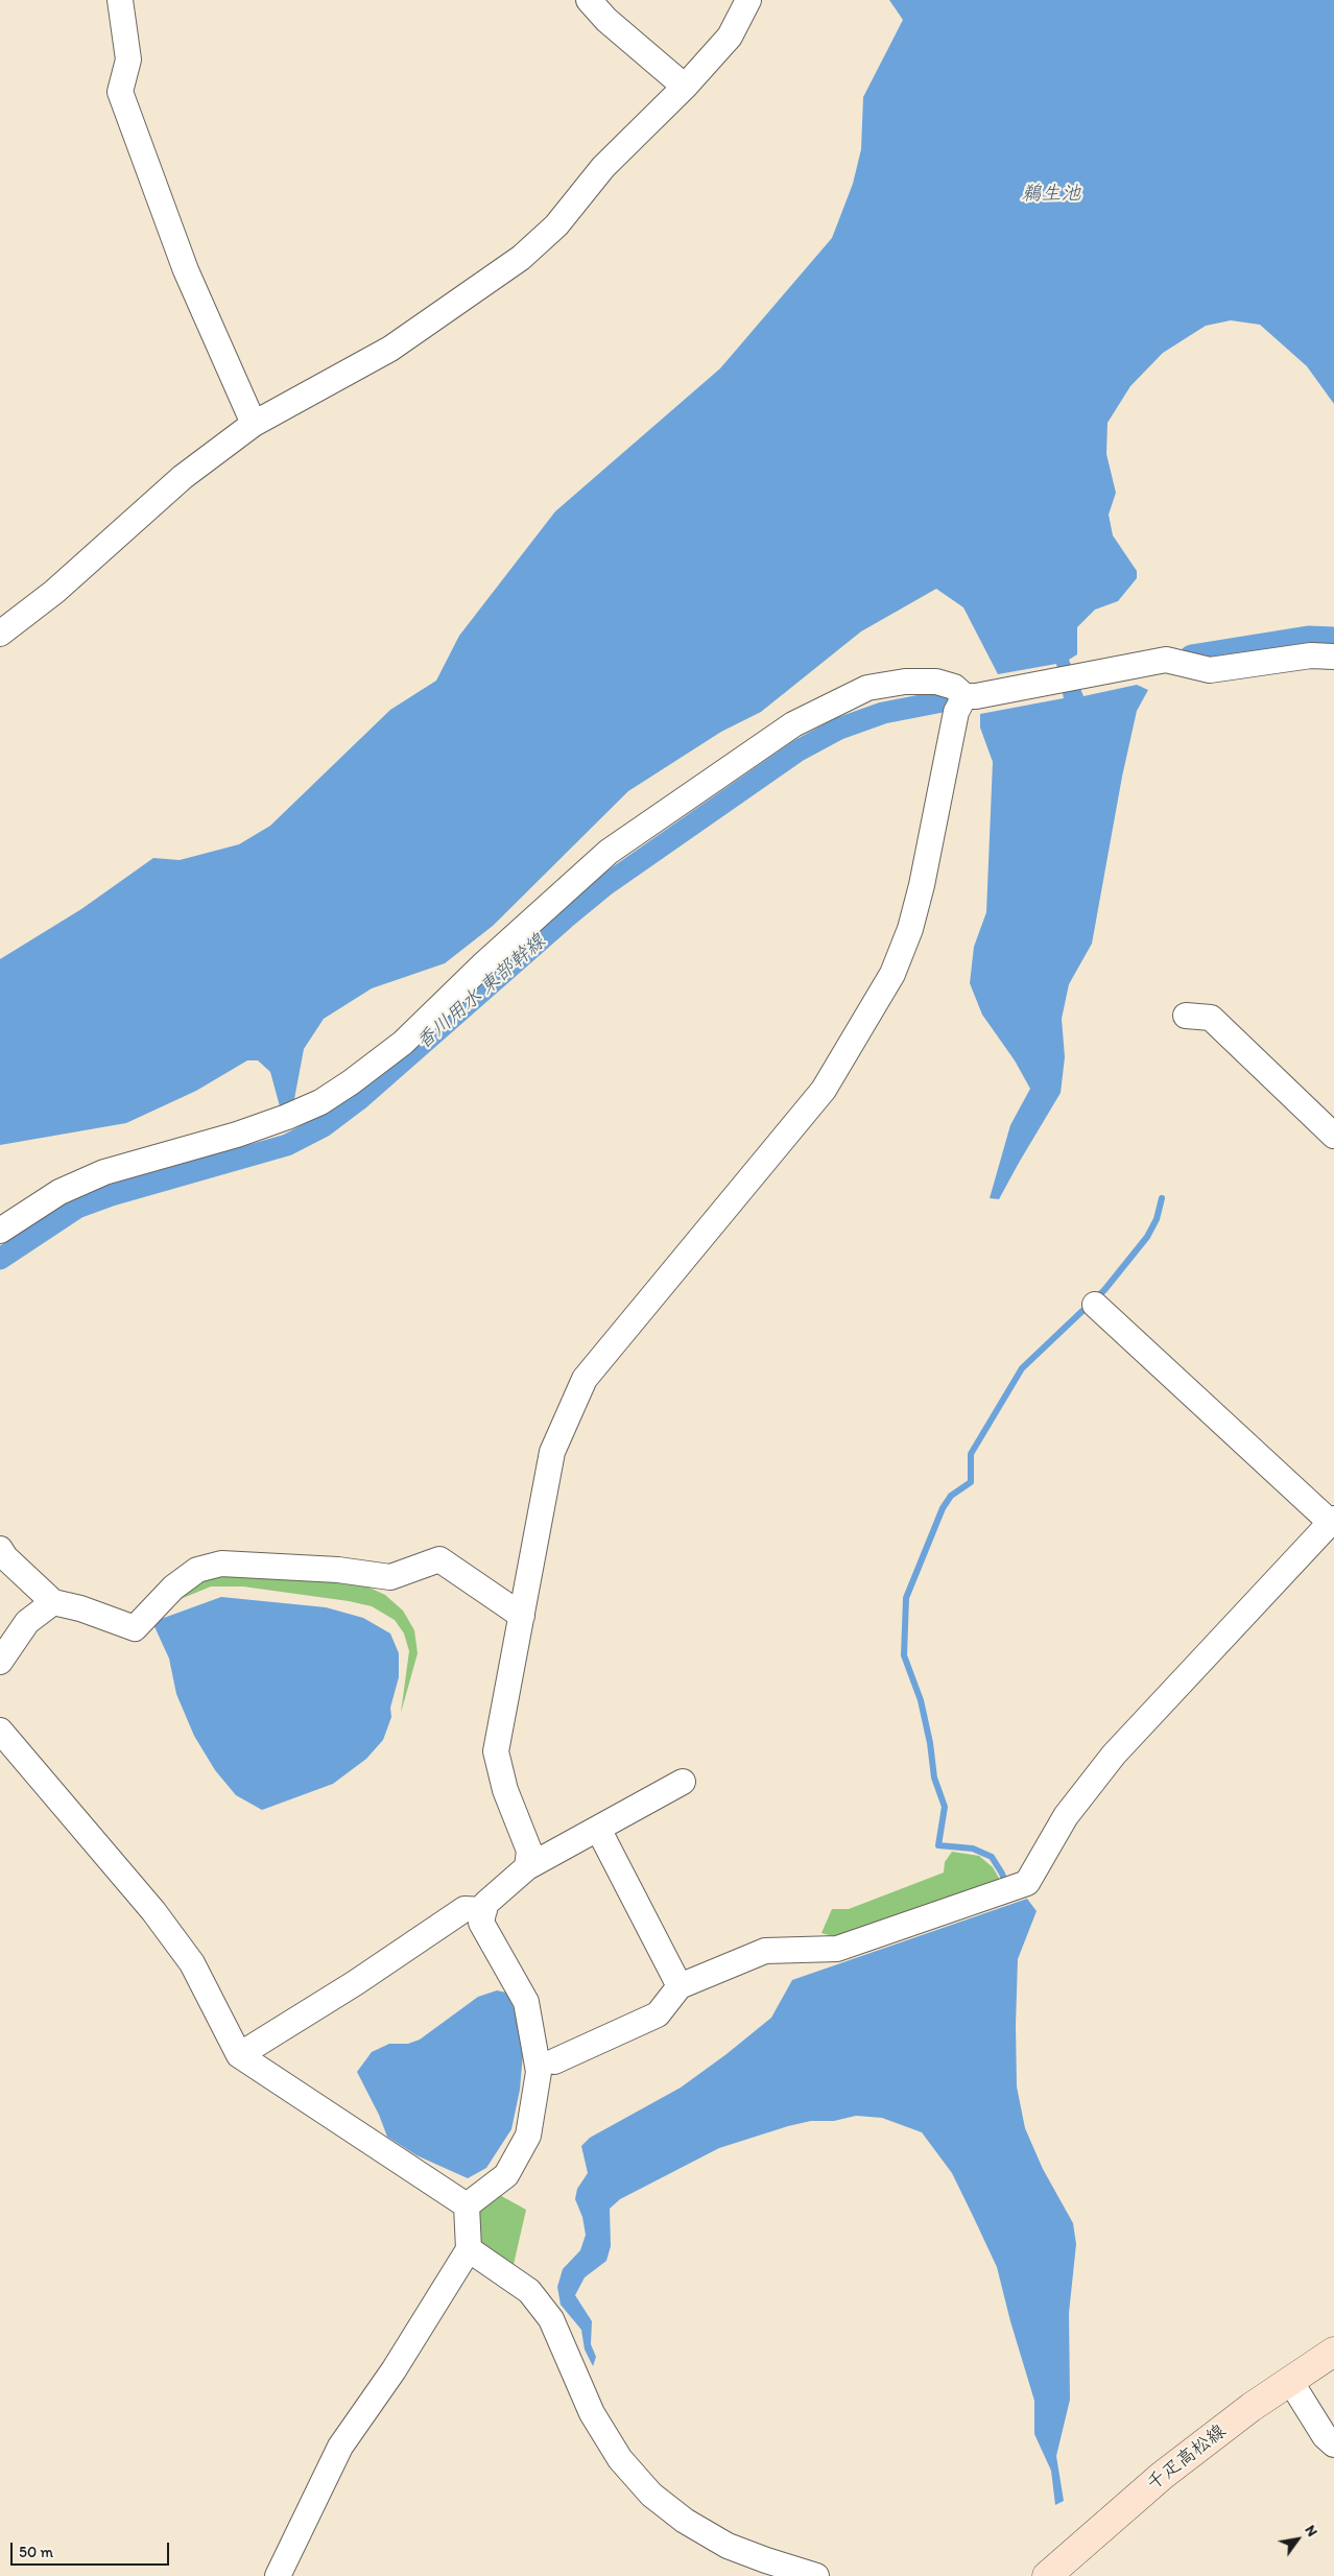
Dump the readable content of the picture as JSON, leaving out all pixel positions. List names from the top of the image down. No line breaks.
{"streets":{"main road":["千疋高松線"]},"water":["鵜生池","香川用水 東部幹線"],"scale_bar":"50 m","north":"top right"}
